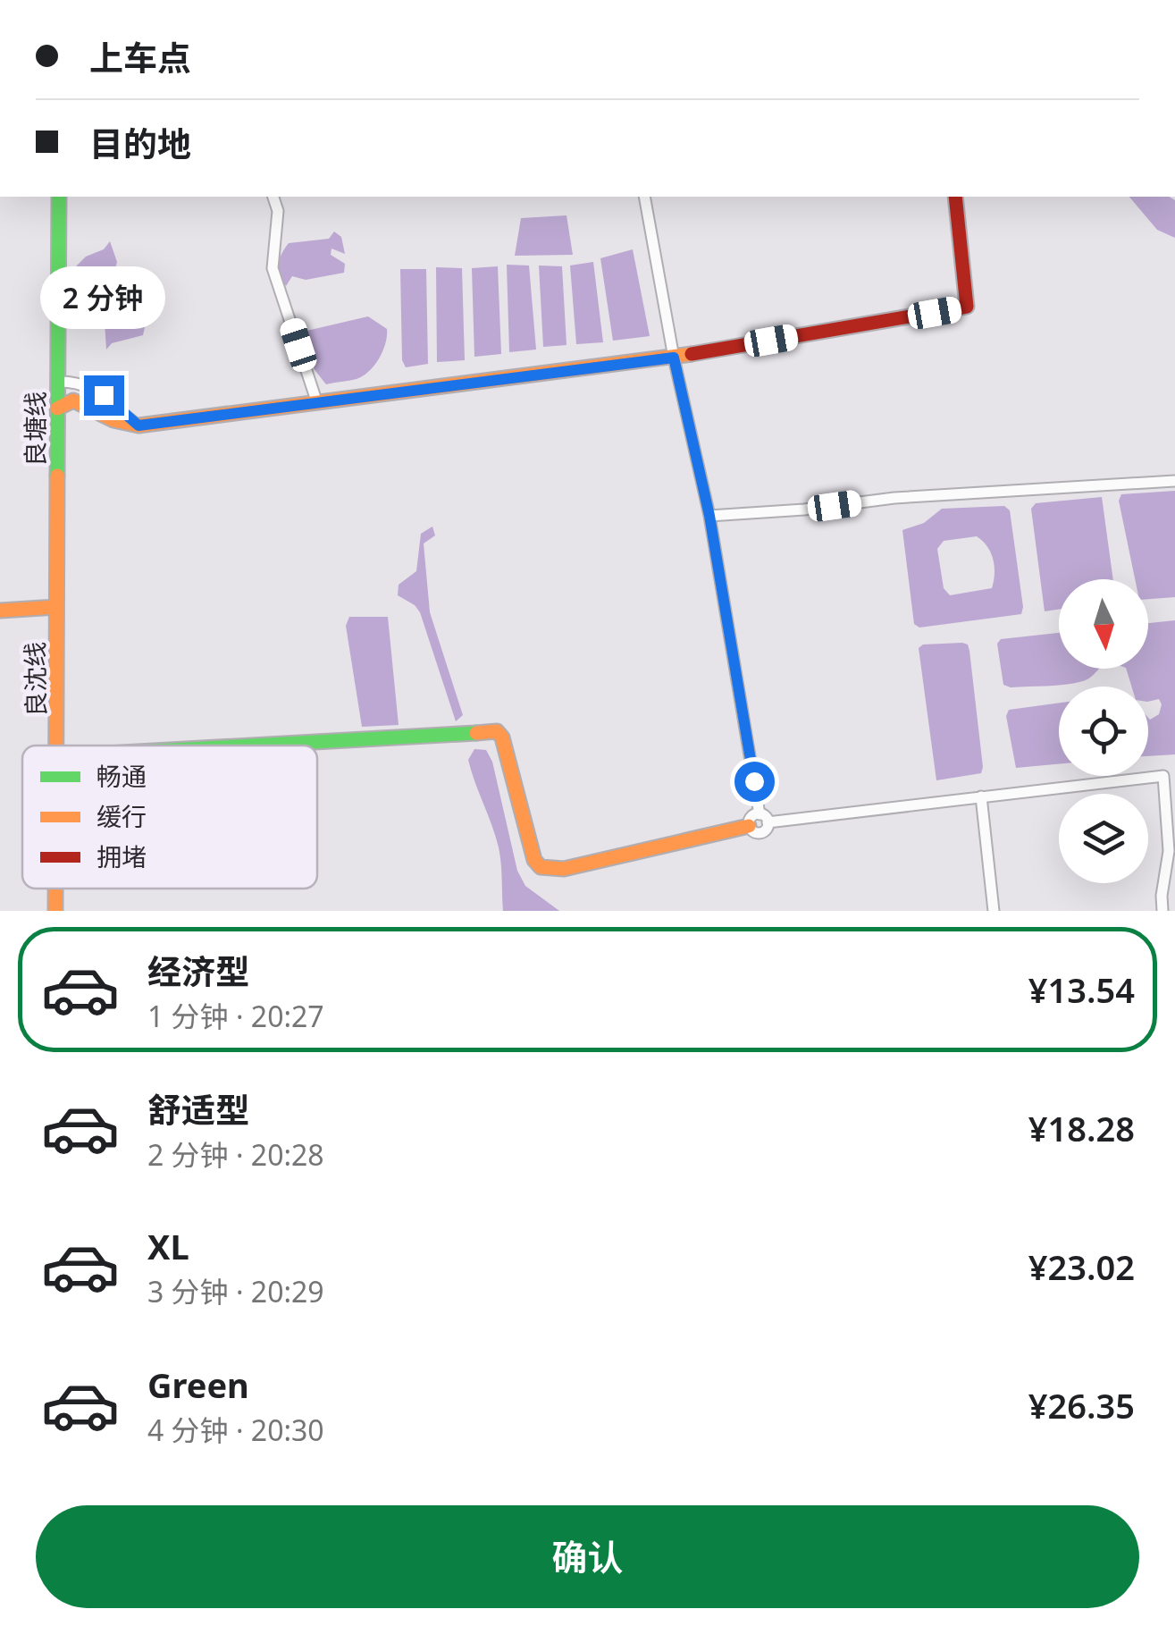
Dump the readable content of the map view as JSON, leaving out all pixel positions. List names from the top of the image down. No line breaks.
{"streets":{"street":["良塘线","良沈线"]},"crossings":[["良塘线","良沈线"]],"legend":["畅通","缓行","拥堵"],"north":"bottom","page":{"banner":["上车点","目的地"],"bubble":"2 分钟","list":[{"name":"经济型","note":"1 分钟 · 20:27","value":"¥13.54"},{"name":"舒适型","note":"2 分钟 · 20:28","value":"¥18.28"},{"name":"XL","note":"3 分钟 · 20:29","value":"¥23.02"},{"name":"Green","note":"4 分钟 · 20:30","value":"¥26.35"}],"buttons":"确认"}}
